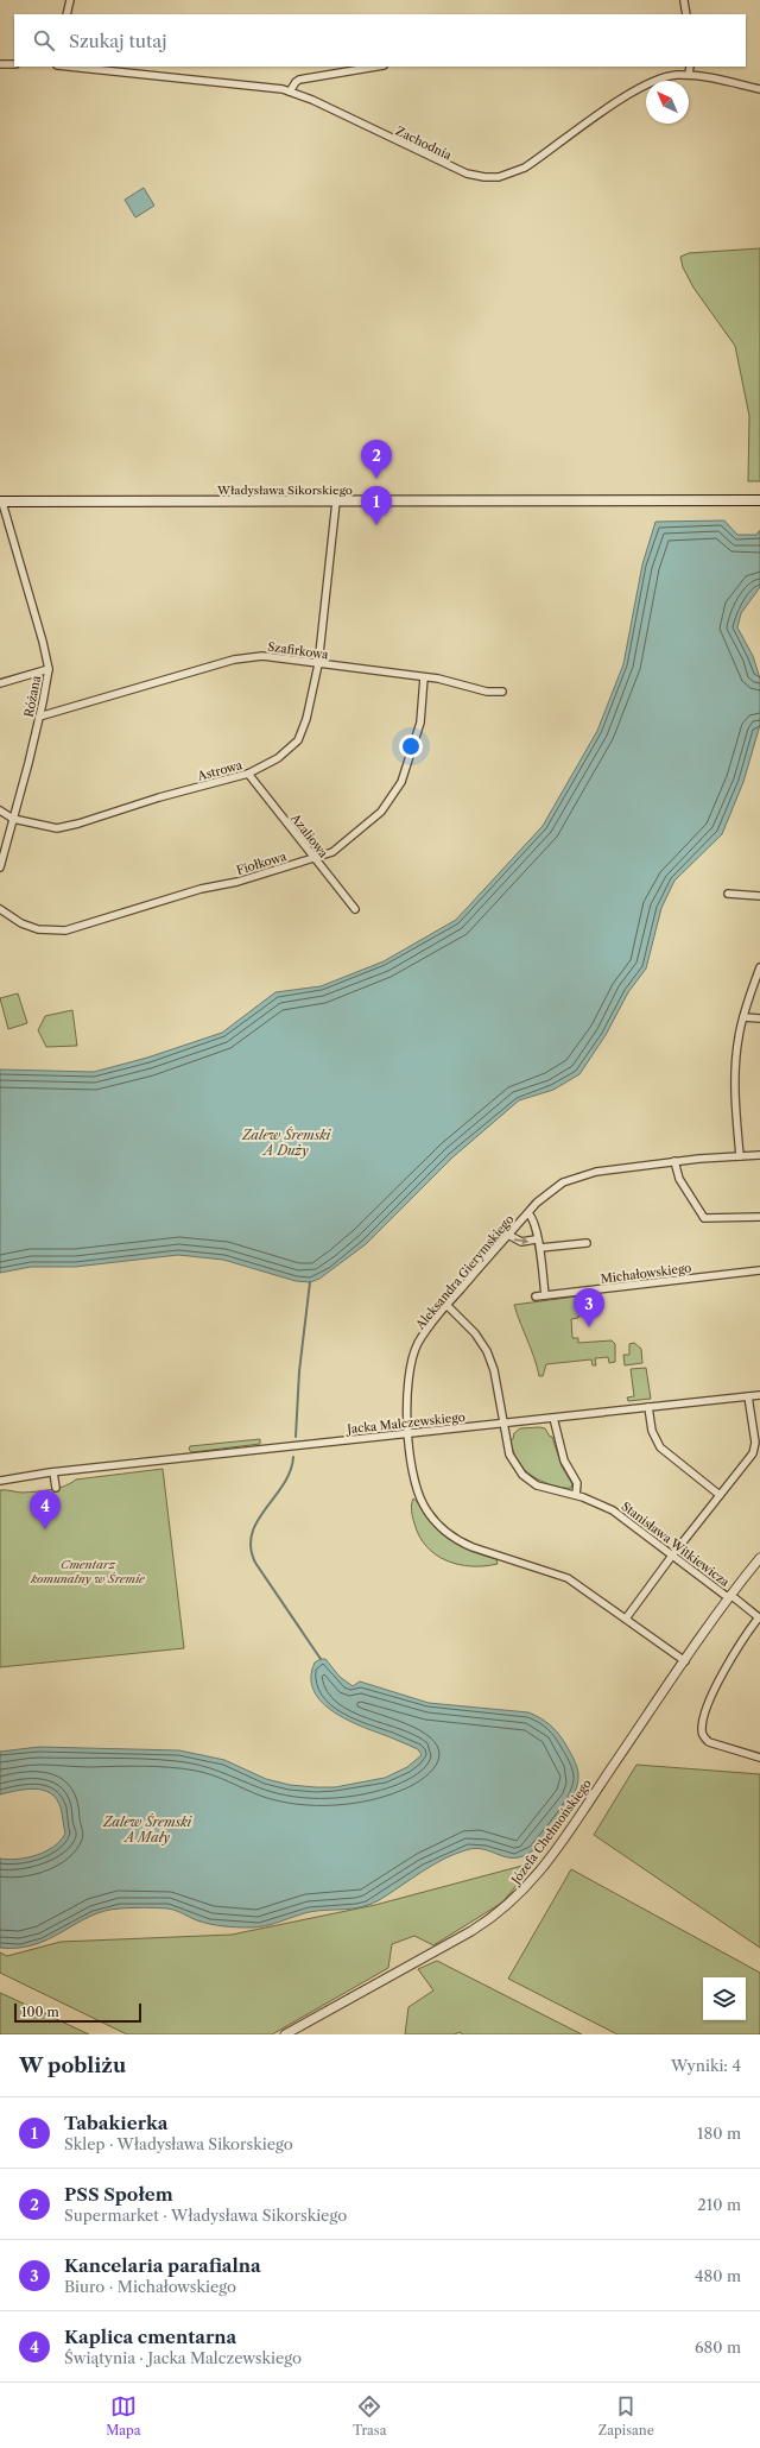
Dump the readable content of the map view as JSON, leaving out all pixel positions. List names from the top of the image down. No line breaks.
{"streets":{"main road":["Władysława Sikorskiego"],"street":["Zachodnia","Szafirkowa","Różana","Astrowa","Azaliowa","Fiołkowa","Aleksandra Gierymskiego","Michałowskiego","Jacka Malczewskiego","Stanisława Witkiewicza","Józefa Chełmońskiego"]},"crossings":[["Władysława Sikorskiego","Różana"],["Władysława Sikorskiego","Astrowa"],["Szafirkowa","Różana"],["Szafirkowa","Astrowa"],["Szafirkowa","Fiołkowa"],["Różana","Astrowa"],["Astrowa","Azaliowa"],["Azaliowa","Fiołkowa"],["Aleksandra Gierymskiego","Jacka Malczewskiego"],["Aleksandra Gierymskiego","Stanisława Witkiewicza"],["Aleksandra Gierymskiego","Józefa Chełmońskiego"],["Jacka Malczewskiego","Stanisława Witkiewicza"],["Stanisława Witkiewicza","Józefa Chełmońskiego"]],"water":["Zalew Śremski A Duży","Zalew Śremski A Mały"],"parks":["Cmentarz komunalny w Śremie"],"scale_bar":"100 m","north":"top left","page":{"search":"Szukaj tutaj","pins":["2","1","3","4"],"scale":"100 m","heading":["W pobliżu","Wyniki: 4"],"list":[{"mark":"1","name":"Tabakierka","note":"Sklep · Władysława Sikorskiego","value":"180 m"},{"mark":"2","name":"PSS Społem","note":"Supermarket · Władysława Sikorskiego","value":"210 m"},{"mark":"3","name":"Kancelaria parafialna","note":"Biuro · Michałowskiego","value":"480 m"},{"mark":"4","name":"Kaplica cmentarna","note":"Świątynia · Jacka Malczewskiego","value":"680 m"}],"nav":["Mapa","Trasa","Zapisane"]}}
